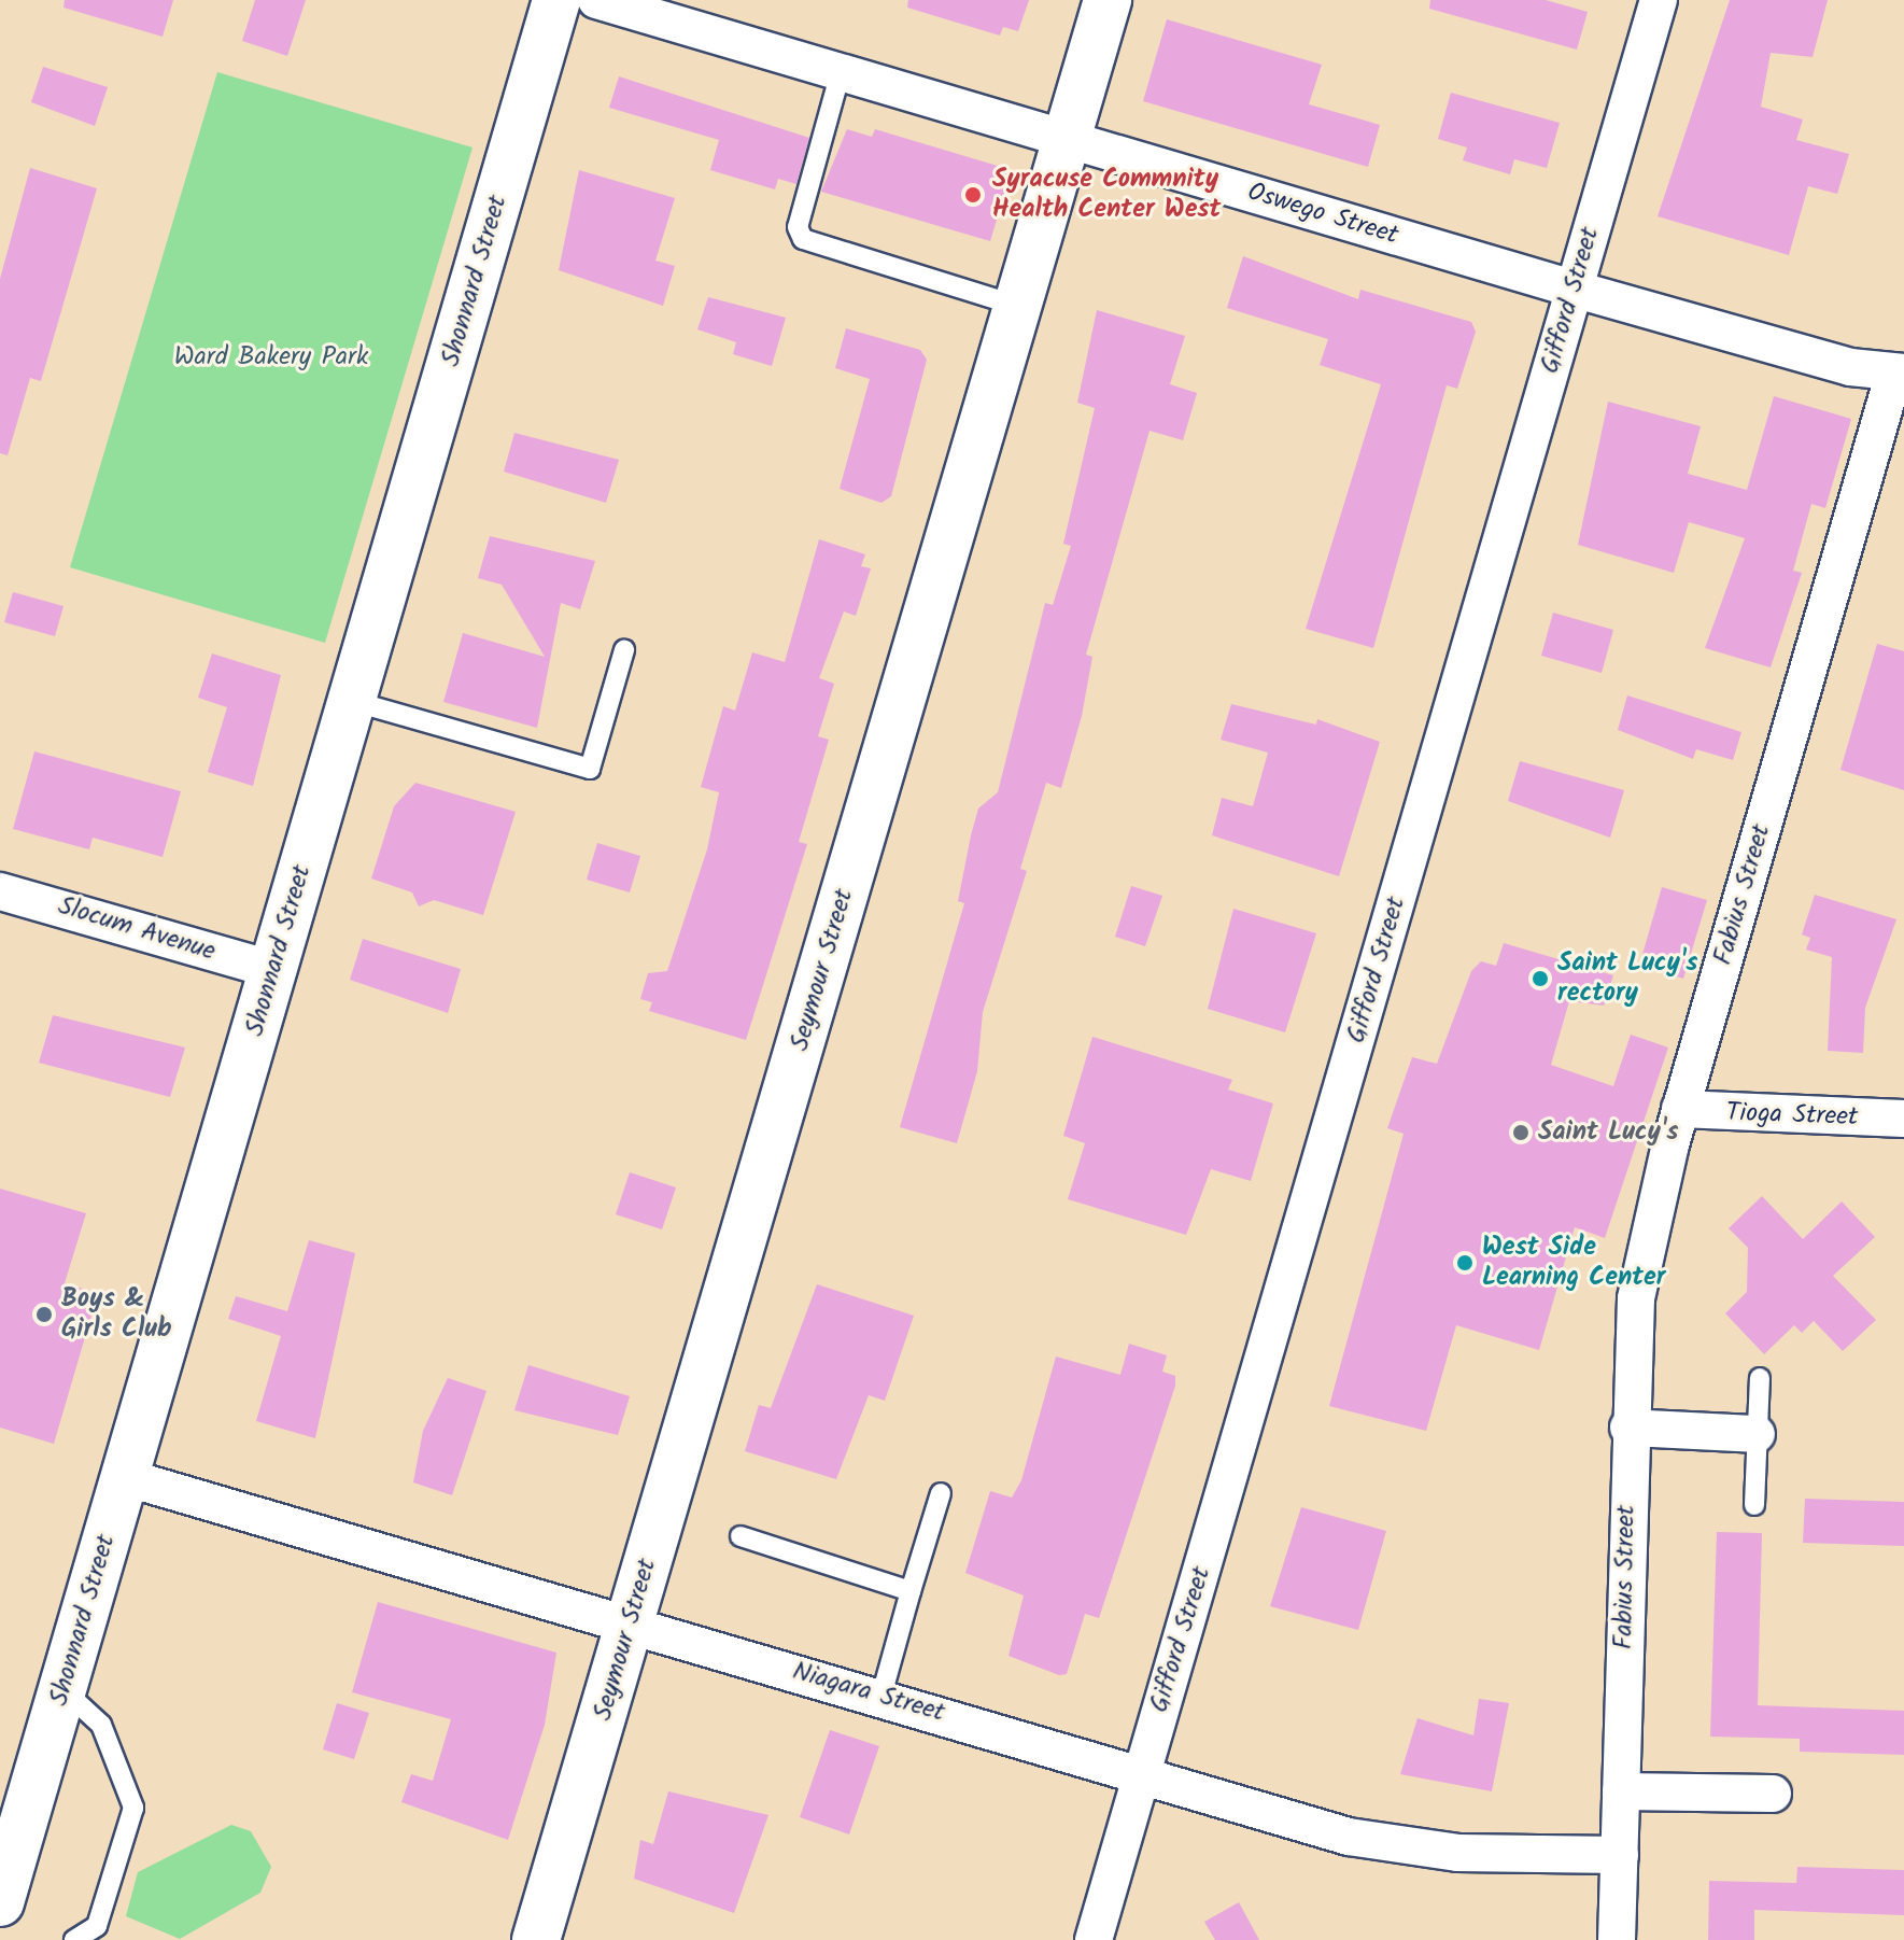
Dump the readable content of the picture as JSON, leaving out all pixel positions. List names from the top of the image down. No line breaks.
{"streets":{"street":["Oswego Street","Shonnard Street","Gifford Street","Fabius Street","Slocum Avenue","Seymour Street","Tioga Street","Niagara Street"]},"crossings":[["Oswego Street","Gifford Street"],["Oswego Street","Fabius Street"],["Oswego Street","Seymour Street"],["Shonnard Street","Slocum Avenue"],["Shonnard Street","Niagara Street"],["Gifford Street","Niagara Street"],["Fabius Street","Tioga Street"],["Fabius Street","Niagara Street"],["Seymour Street","Niagara Street"]],"parks":["Ward Bakery Park"],"places":["Syracuse Commnity Health Center West","Saint Lucy's rectory","Saint Lucy's","West Side Learning Center","Boys & Girls Club"]}
